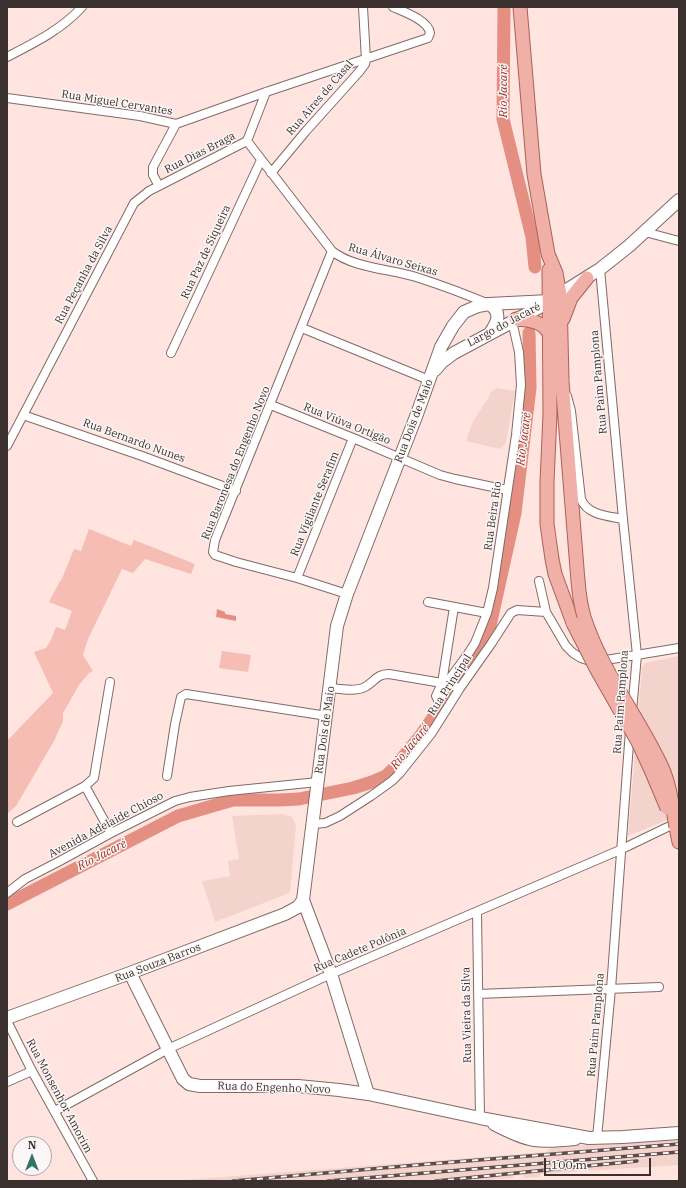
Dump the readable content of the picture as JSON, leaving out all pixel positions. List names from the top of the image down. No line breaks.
{"streets":{"main road":["Largo do Jacaré","Rua Dois de Maio","Rua Souza Barros","Rua do Engenho Novo"],"street":["Rua Aires de Casal","Rua Miguel Cervantes","Rua Dias Braga","Rua Paz de Siqueira","Rua Álvaro Seixas","Rua Peçanha da Silva","Rua Paim Pamplona","Rua Viúva Ortigão","Rua Bernardo Nunes","Rua Baronesa do Engenho Novo","Rua Vigilante Serafim","Rua Beira Rio","Rua Principal","Avenida Adelaide Chioso","Rua Cadete Polônia","Rua Vieira da Silva","Rua Monsenhor Amorim"]},"crossings":[["Rua Aires de Casal","Rua Álvaro Seixas"],["Rua Miguel Cervantes","Rua Dias Braga"],["Rua Dias Braga","Rua Álvaro Seixas"],["Rua Dias Braga","Rua Peçanha da Silva"],["Rua Paz de Siqueira","Rua Álvaro Seixas"],["Rua Álvaro Seixas","Largo do Jacaré"],["Rua Álvaro Seixas","Rua Baronesa do Engenho Novo"],["Rua Peçanha da Silva","Rua Bernardo Nunes"],["Largo do Jacaré","Rua Dois de Maio"],["Largo do Jacaré","Rua Beira Rio"],["Rua Paim Pamplona","Rua Cadete Polônia"],["Rua Paim Pamplona","Rua do Engenho Novo"],["Rua Dois de Maio","Rua Viúva Ortigão"],["Rua Dois de Maio","Rua Baronesa do Engenho Novo"],["Rua Dois de Maio","Rua Principal"],["Rua Dois de Maio","Avenida Adelaide Chioso"],["Rua Dois de Maio","Rua Cadete Polônia"],["Rua Dois de Maio","Rua Souza Barros"],["Rua Dois de Maio","Rua do Engenho Novo"],["Rua Viúva Ortigão","Rua Baronesa do Engenho Novo"],["Rua Viúva Ortigão","Rua Vigilante Serafim"],["Rua Viúva Ortigão","Rua Beira Rio"],["Rua Bernardo Nunes","Rua Baronesa do Engenho Novo"],["Rua Baronesa do Engenho Novo","Rua Vigilante Serafim"],["Rua Cadete Polônia","Rua Vieira da Silva"],["Rua Cadete Polônia","Rua do Engenho Novo"],["Rua Cadete Polônia","Rua Monsenhor Amorim"],["Rua Souza Barros","Rua do Engenho Novo"],["Rua Vieira da Silva","Rua do Engenho Novo"]],"water":["Rio Jacaré"],"scale_bar":"100 m","north":"top"}
